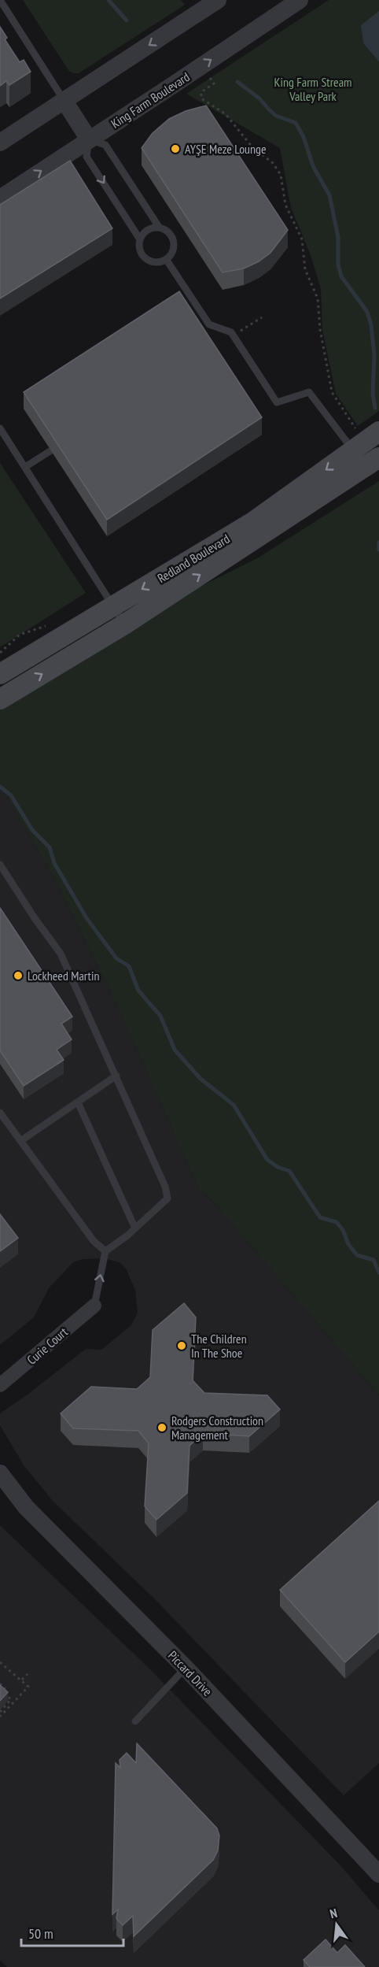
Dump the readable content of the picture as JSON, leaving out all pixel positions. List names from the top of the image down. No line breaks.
{"streets":{"main road":["Redland Boulevard"],"street":["King Farm Boulevard","Curie Court","Piccard Drive"]},"parks":["King Farm Stream Valley Park"],"places":["AYŞE Meze Lounge","Lockheed Martin","The Children In The Shoe","Rodgers Construction Management"],"scale_bar":"50 m","north":"top"}
